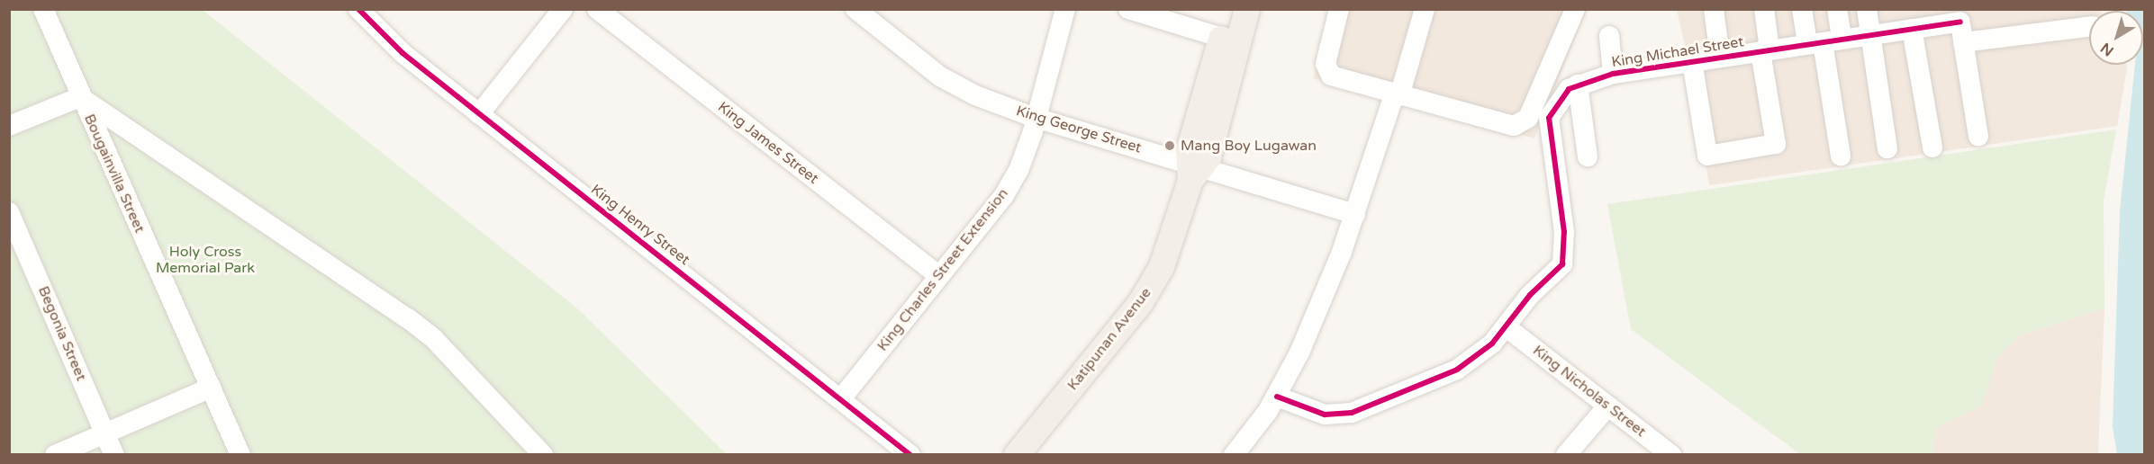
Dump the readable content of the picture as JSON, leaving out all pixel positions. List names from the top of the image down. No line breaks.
{"streets":{"main road":["Katipunan Avenue"],"street":["King Michael Street","King George Street","King James Street","Bougainvilla Street","King Henry Street","King Charles Street Extension","Begonia Street","King Nicholas Street"]},"crossings":[["King Michael Street","King Nicholas Street"],["King George Street","King Charles Street Extension"],["King George Street","Katipunan Avenue"],["King James Street","King Charles Street Extension"],["King Henry Street","King Charles Street Extension"]],"parks":["Holy Cross Memorial Park"],"places":["Mang Boy Lugawan"],"north":"bottom left"}
